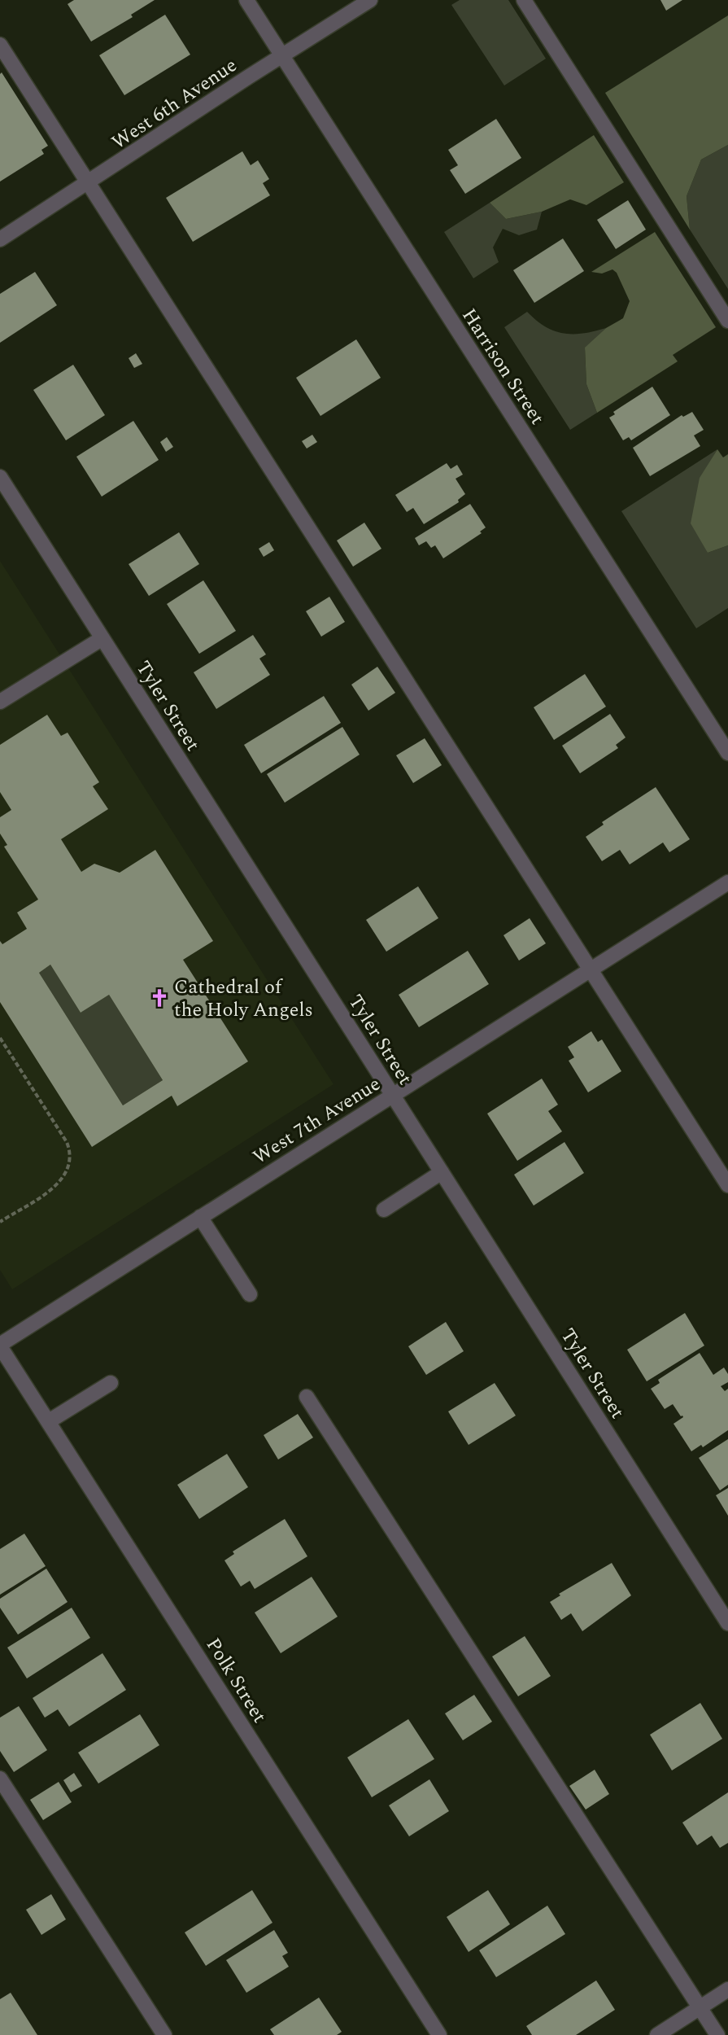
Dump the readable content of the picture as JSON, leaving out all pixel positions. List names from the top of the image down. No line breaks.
{"streets":{"street":["West 6th Avenue","Harrison Street","Tyler Street","West 7th Avenue","Polk Street"]},"crossings":[["West 6th Avenue","Harrison Street"],["Tyler Street","West 7th Avenue"],["West 7th Avenue","Polk Street"]],"places":{"church":["Cathedral of the Holy Angels"]}}
